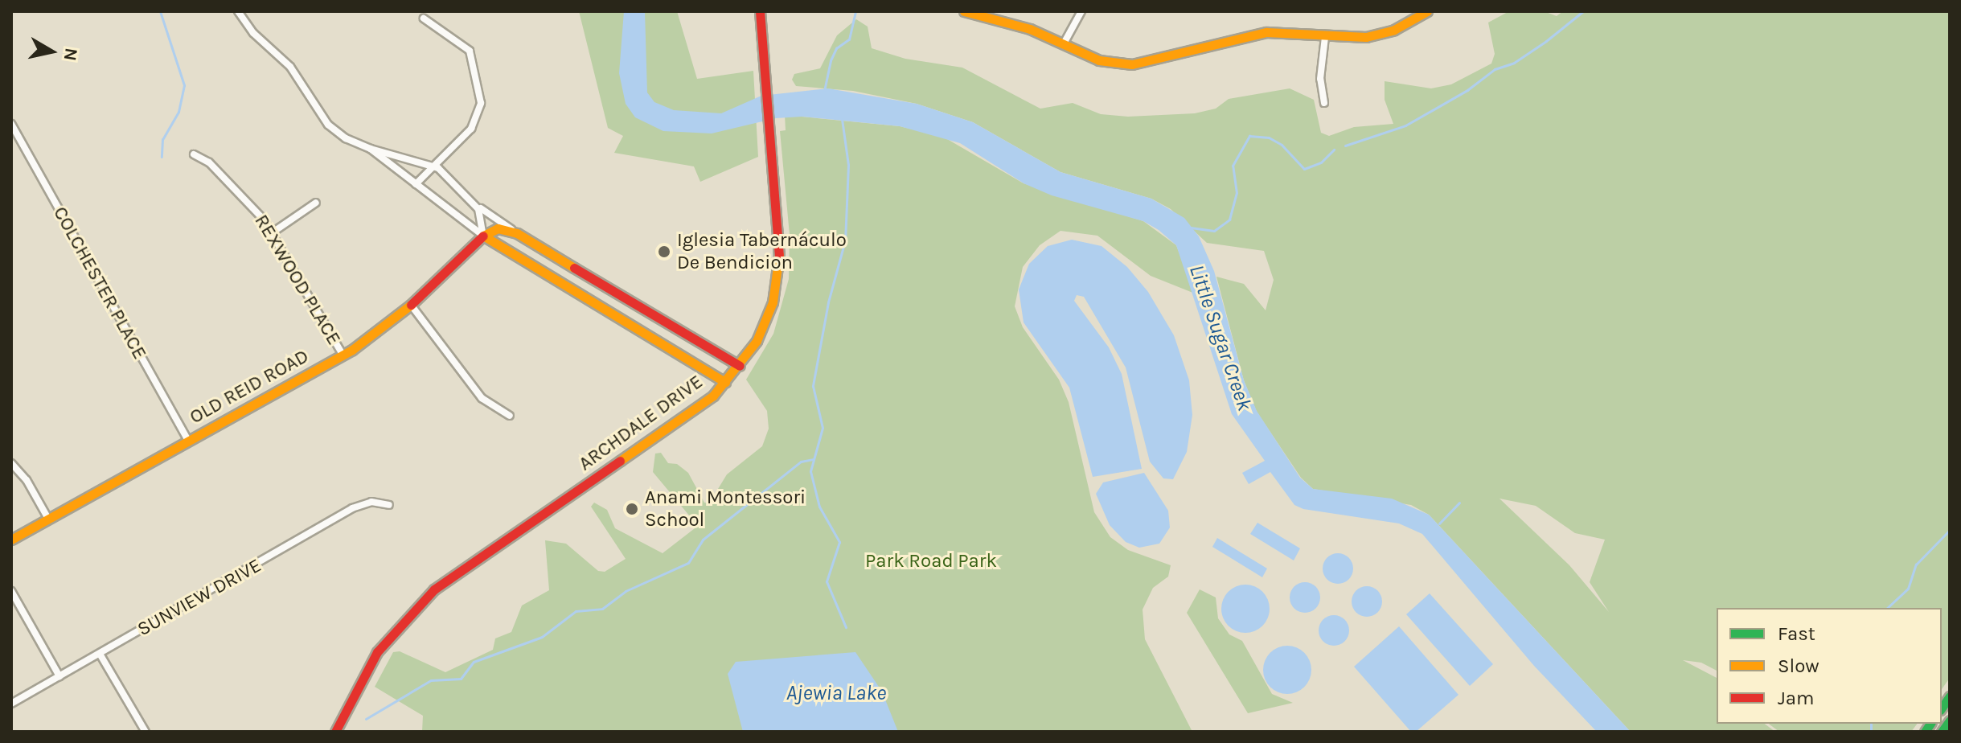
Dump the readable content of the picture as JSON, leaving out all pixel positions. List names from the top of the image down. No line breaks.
{"streets":{"street":["REXWOOD PLACE","COLCHESTER PLACE","OLD REID ROAD","ARCHDALE DRIVE","SUNVIEW DRIVE"]},"crossings":[["REXWOOD PLACE","OLD REID ROAD"],["COLCHESTER PLACE","OLD REID ROAD"]],"water":["Little Sugar Creek","Ajewia Lake"],"parks":["Park Road Park"],"places":["Iglesia Tabernáculo De Bendicion","Anami Montessori School"],"legend":["Fast","Slow","Jam"],"north":"right"}
